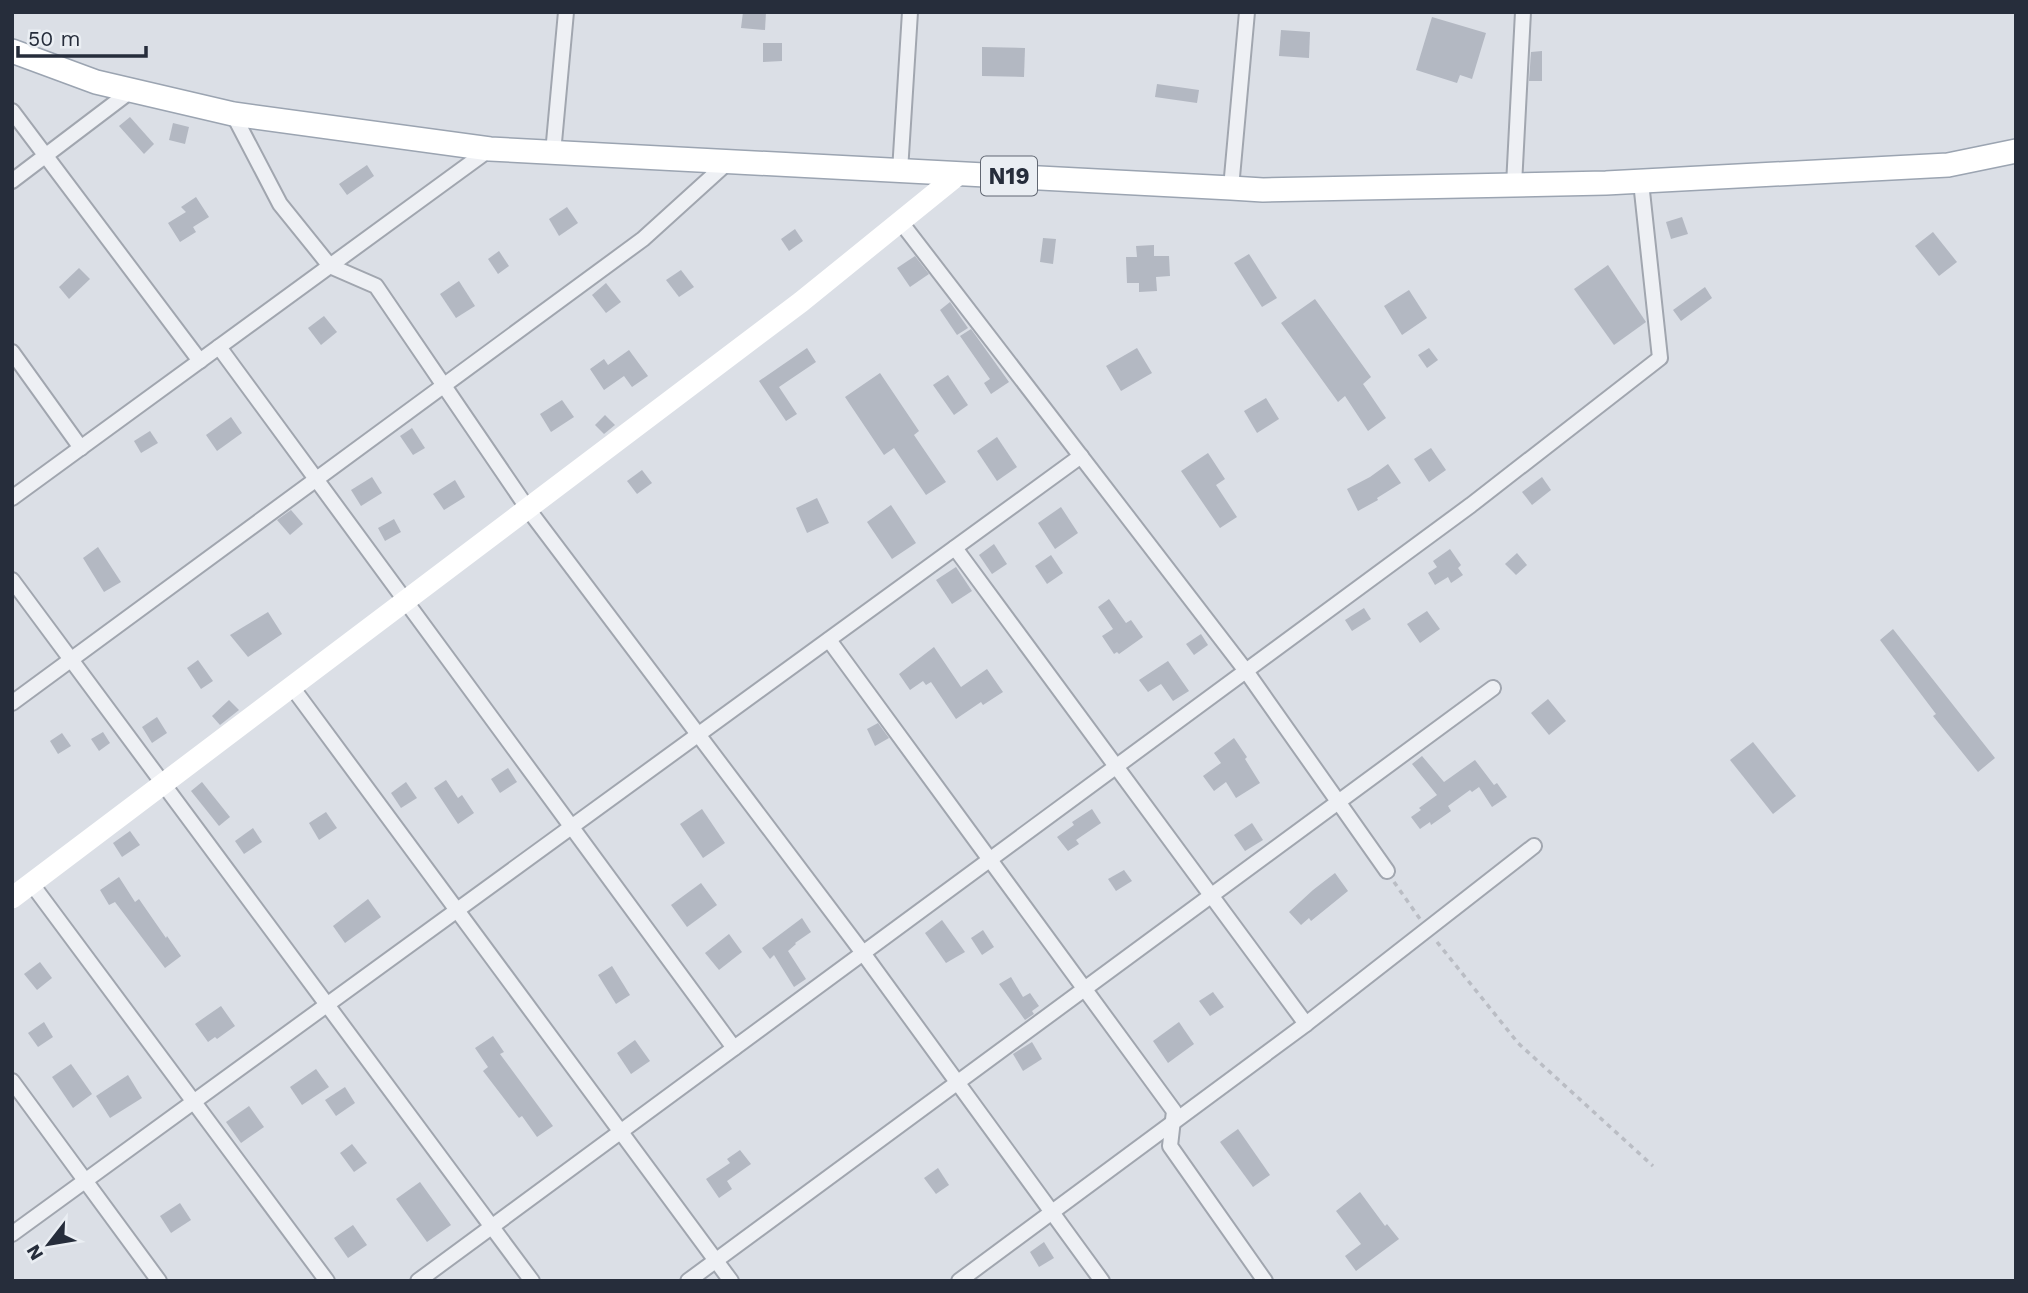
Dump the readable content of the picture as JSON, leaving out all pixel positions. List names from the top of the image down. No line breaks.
{"streets":{"main road":["N19"]},"scale_bar":"50 m","north":"bottom left"}
